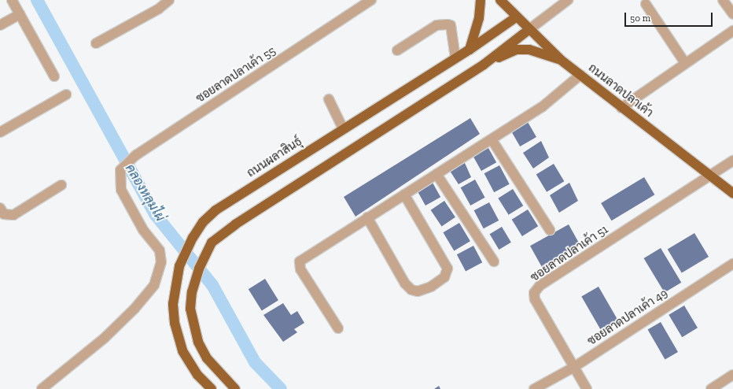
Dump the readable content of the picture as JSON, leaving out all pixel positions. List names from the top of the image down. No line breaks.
{"streets":{"main road":["ถนนลาดปลาเค้า","ถนนผลาสินธุ์"],"street":["ซอยลาดปลาเค้า 55","ซอยลาดปลาเค้า 51","ซอยลาดปลาเค้า 49"]},"crossings":[["ถนนลาดปลาเค้า","ถนนผลาสินธุ์"],["ถนนลาดปลาเค้า","ซอยลาดปลาเค้า 51"],["ซอยลาดปลาเค้า 51","ซอยลาดปลาเค้า 49"]],"water":["คลองหลุมไผ่"],"scale_bar":"50 m"}
